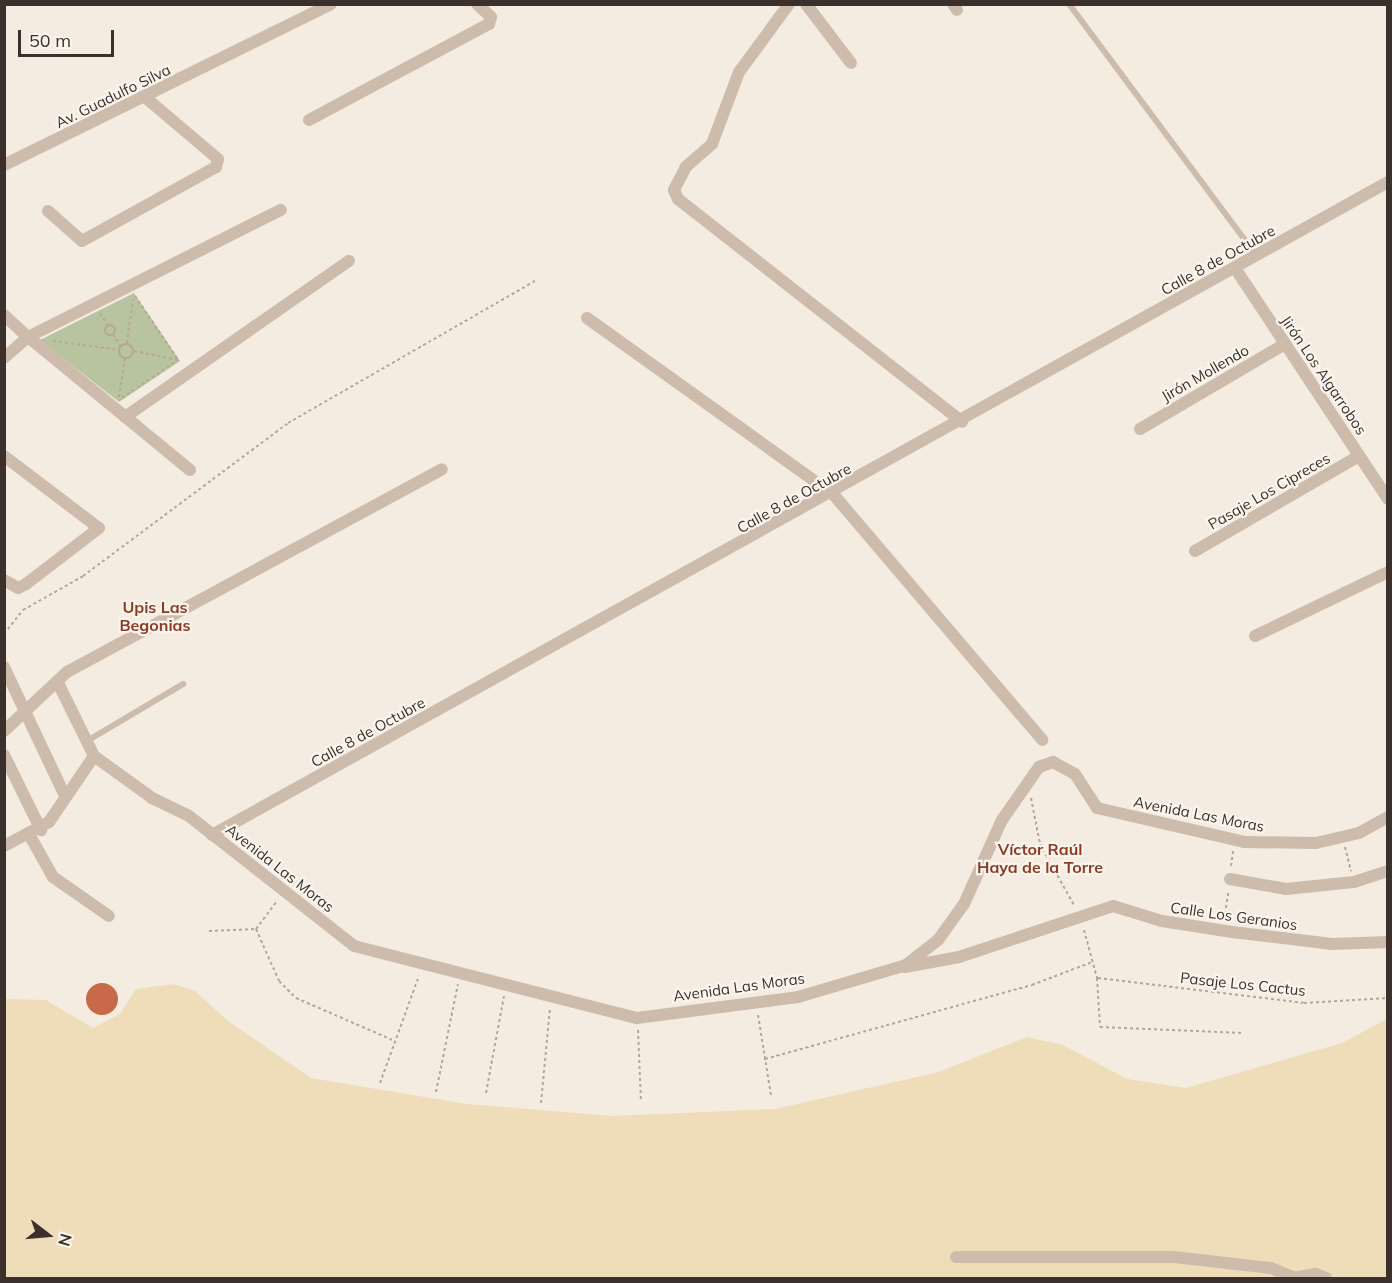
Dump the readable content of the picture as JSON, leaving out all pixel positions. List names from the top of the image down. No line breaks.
{"streets":{"street":["Av. Guadulfo Silva","Calle 8 de Octubre","Jirón Mollendo","Jirón Los Algarrobos","Pasaje Los Cipreces","Avenida Las Moras","Calle Los Geranios"],"path":["Pasaje Los Cactus"]},"crossings":[["Calle 8 de Octubre","Jirón Los Algarrobos"],["Calle 8 de Octubre","Avenida Las Moras"],["Jirón Mollendo","Jirón Los Algarrobos"],["Jirón Los Algarrobos","Pasaje Los Cipreces"],["Avenida Las Moras","Calle Los Geranios"]],"districts":["Upis Las Begonias","Víctor Raúl Haya de la Torre"],"scale_bar":"50 m","north":"right"}
